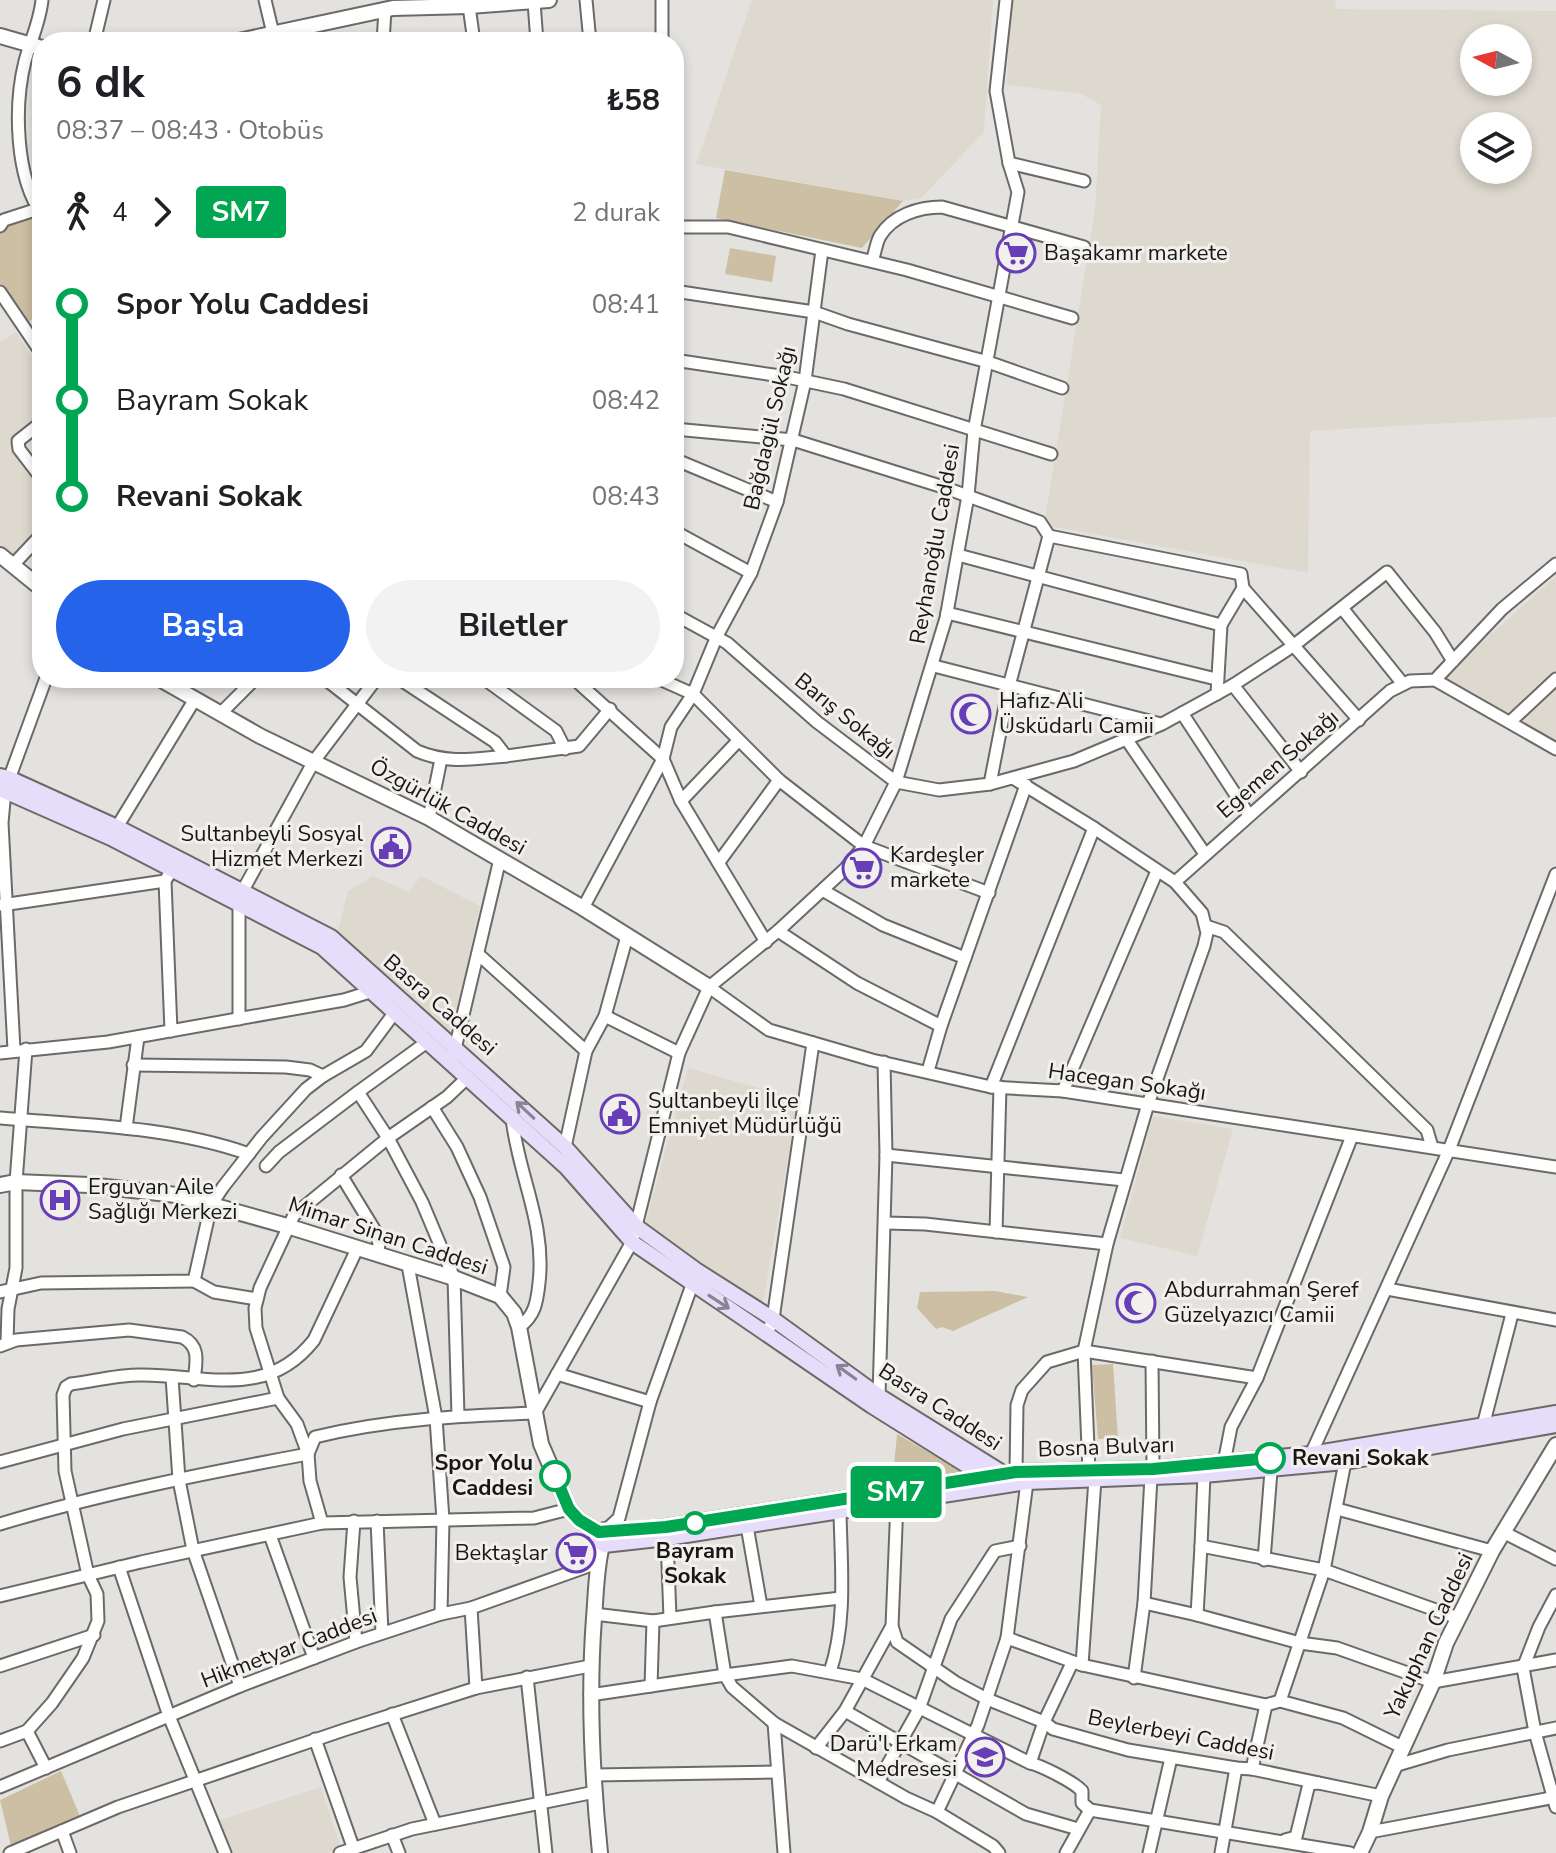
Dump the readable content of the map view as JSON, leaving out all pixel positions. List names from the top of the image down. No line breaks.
{"streets":{"main road":["Basra Caddesi","Bosna Bulvarı"],"street":["Bağdagül Sokağı","Reyhanoğlu Caddesi","Barış Sokağı","Egemen Sokağı","Özgürlük Caddesi","Hacegan Sokağı","Mimar Sinan Caddesi","Yakuphan Caddesi","Hikmetyar Caddesi","Beylerbeyi Caddesi"]},"crossings":[["Bağdagül Sokağı","Barış Sokağı"],["Bağdagül Sokağı","Özgürlük Caddesi"],["Reyhanoğlu Caddesi","Barış Sokağı"],["Reyhanoğlu Caddesi","Özgürlük Caddesi"],["Reyhanoğlu Caddesi","Basra Caddesi"],["Reyhanoğlu Caddesi","Hacegan Sokağı"],["Reyhanoğlu Caddesi","Mimar Sinan Caddesi"],["Özgürlük Caddesi","Hacegan Sokağı"],["Basra Caddesi","Bosna Bulvarı"],["Mimar Sinan Caddesi","Bosna Bulvarı"],["Yakuphan Caddesi","Beylerbeyi Caddesi"]],"places":{"supermarket":["Başakamr markete","Kardeşler markete","Bektaşlar"],"mosque":["Hafız Ali Üsküdarlı Camii","Abdurrahman Şeref Güzelyazıcı Camii"],"public building":["Sultanbeyli Sosyal Hizmet Merkezi","Sultanbeyli İlçe Emniyet Müdürlüğü"],"hospital":["Erguvan Aile Sağlığı Merkezi"],"other":["Revani Sokak","Spor Yolu Caddesi","Bayram Sokak"],"school or university":["Darü'l Erkam Medresesi"]},"lines":["bus line SM7"],"north":"left","page":{"on_map":"SM7","heading":["6 dk","08:37 – 08:43 · Otobüs","₺58"],"legs":["4","SM7","2 durak"],"list":[{"name":"Spor Yolu Caddesi","value":"08:41"},{"name":"Bayram Sokak","value":"08:42"},{"name":"Revani Sokak","value":"08:43"}],"buttons":["Başla","Biletler"]}}
